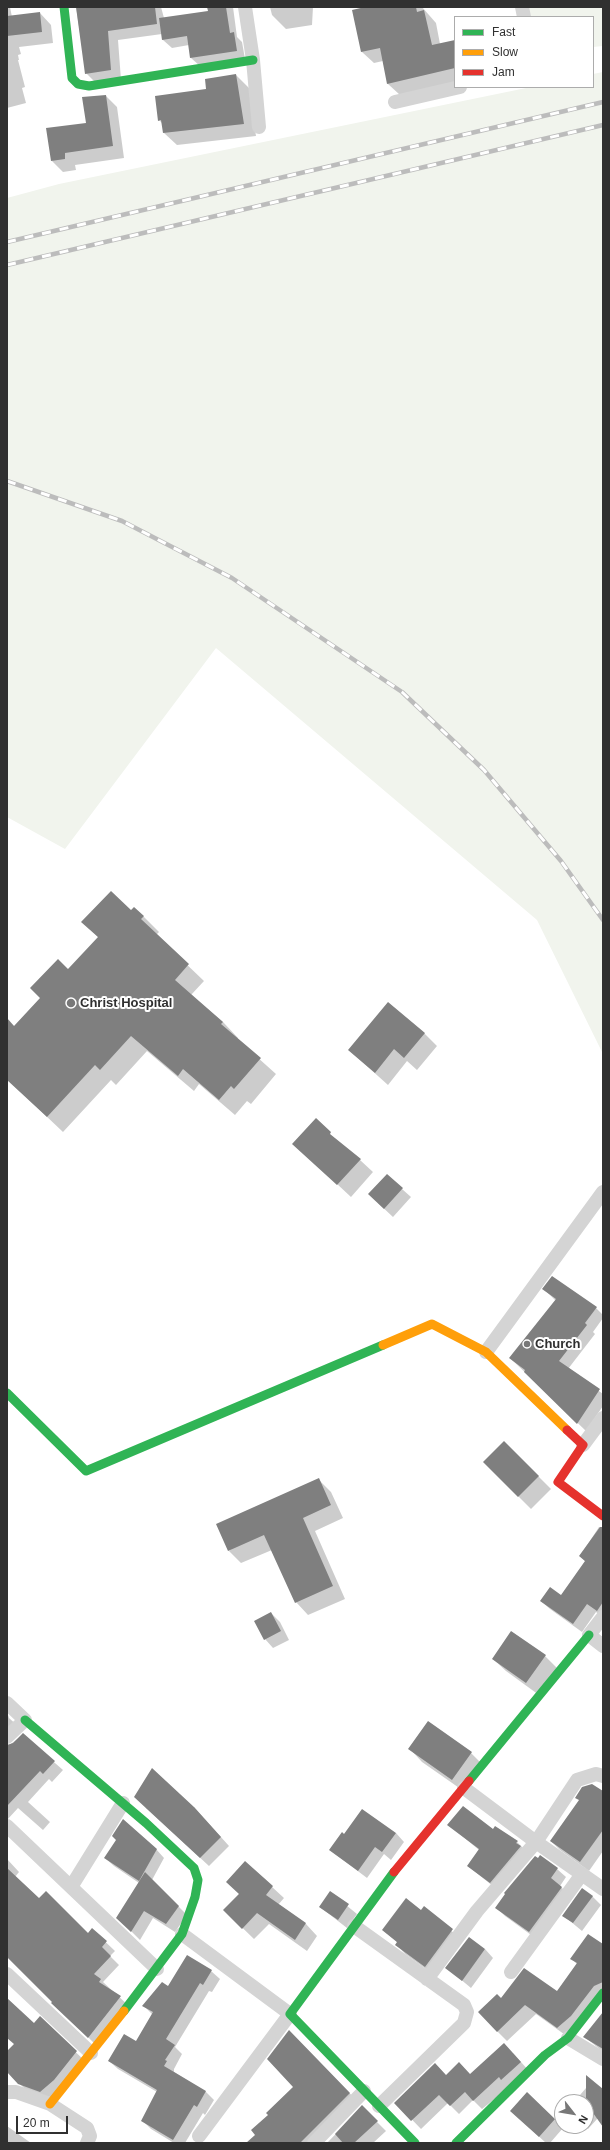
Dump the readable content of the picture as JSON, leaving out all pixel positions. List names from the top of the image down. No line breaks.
{"places":["Christ Hospital","Church"],"legend":["Fast","Slow","Jam"],"scale_bar":"20 m","north":"bottom right"}
